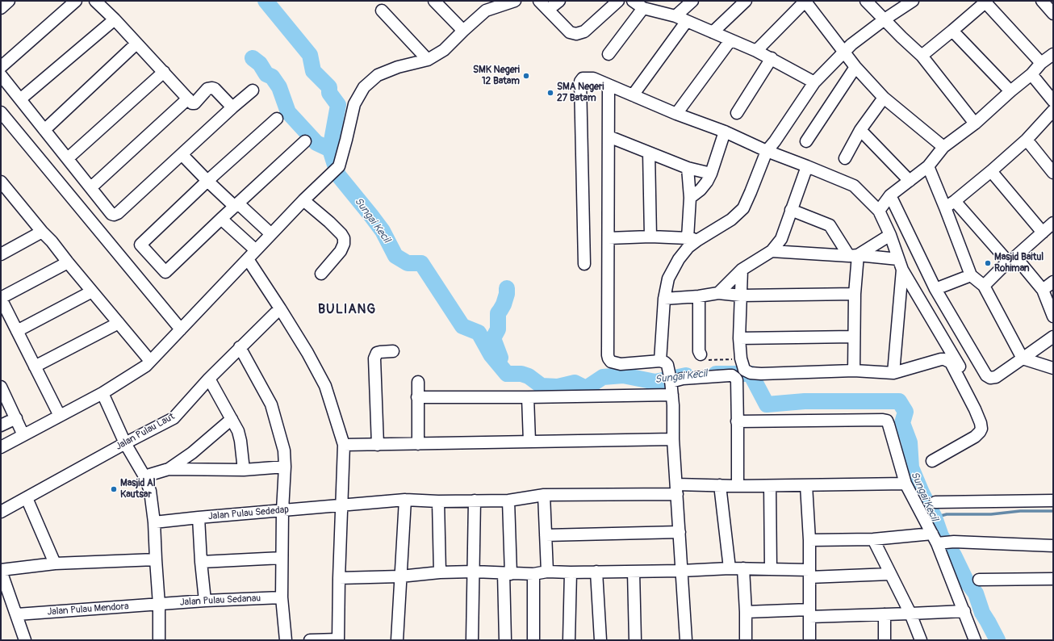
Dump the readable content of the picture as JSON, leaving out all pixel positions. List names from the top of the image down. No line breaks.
{"streets":{"street":["Jalan Pulau Laut","Jalan Pulau Sededap","Jalan Pulau Sedanau","Jalan Pulau Mendora"]},"crossings":[["Jalan Pulau Sedanau","Jalan Pulau Mendora"]],"districts":["BULIANG"],"water":["Sungai Kecil"],"places":["SMK Negeri 12 Batam","SMA Negeri 27 Batam","Masjid Baitul Rohiman","Masjid Al Kautsar"]}
